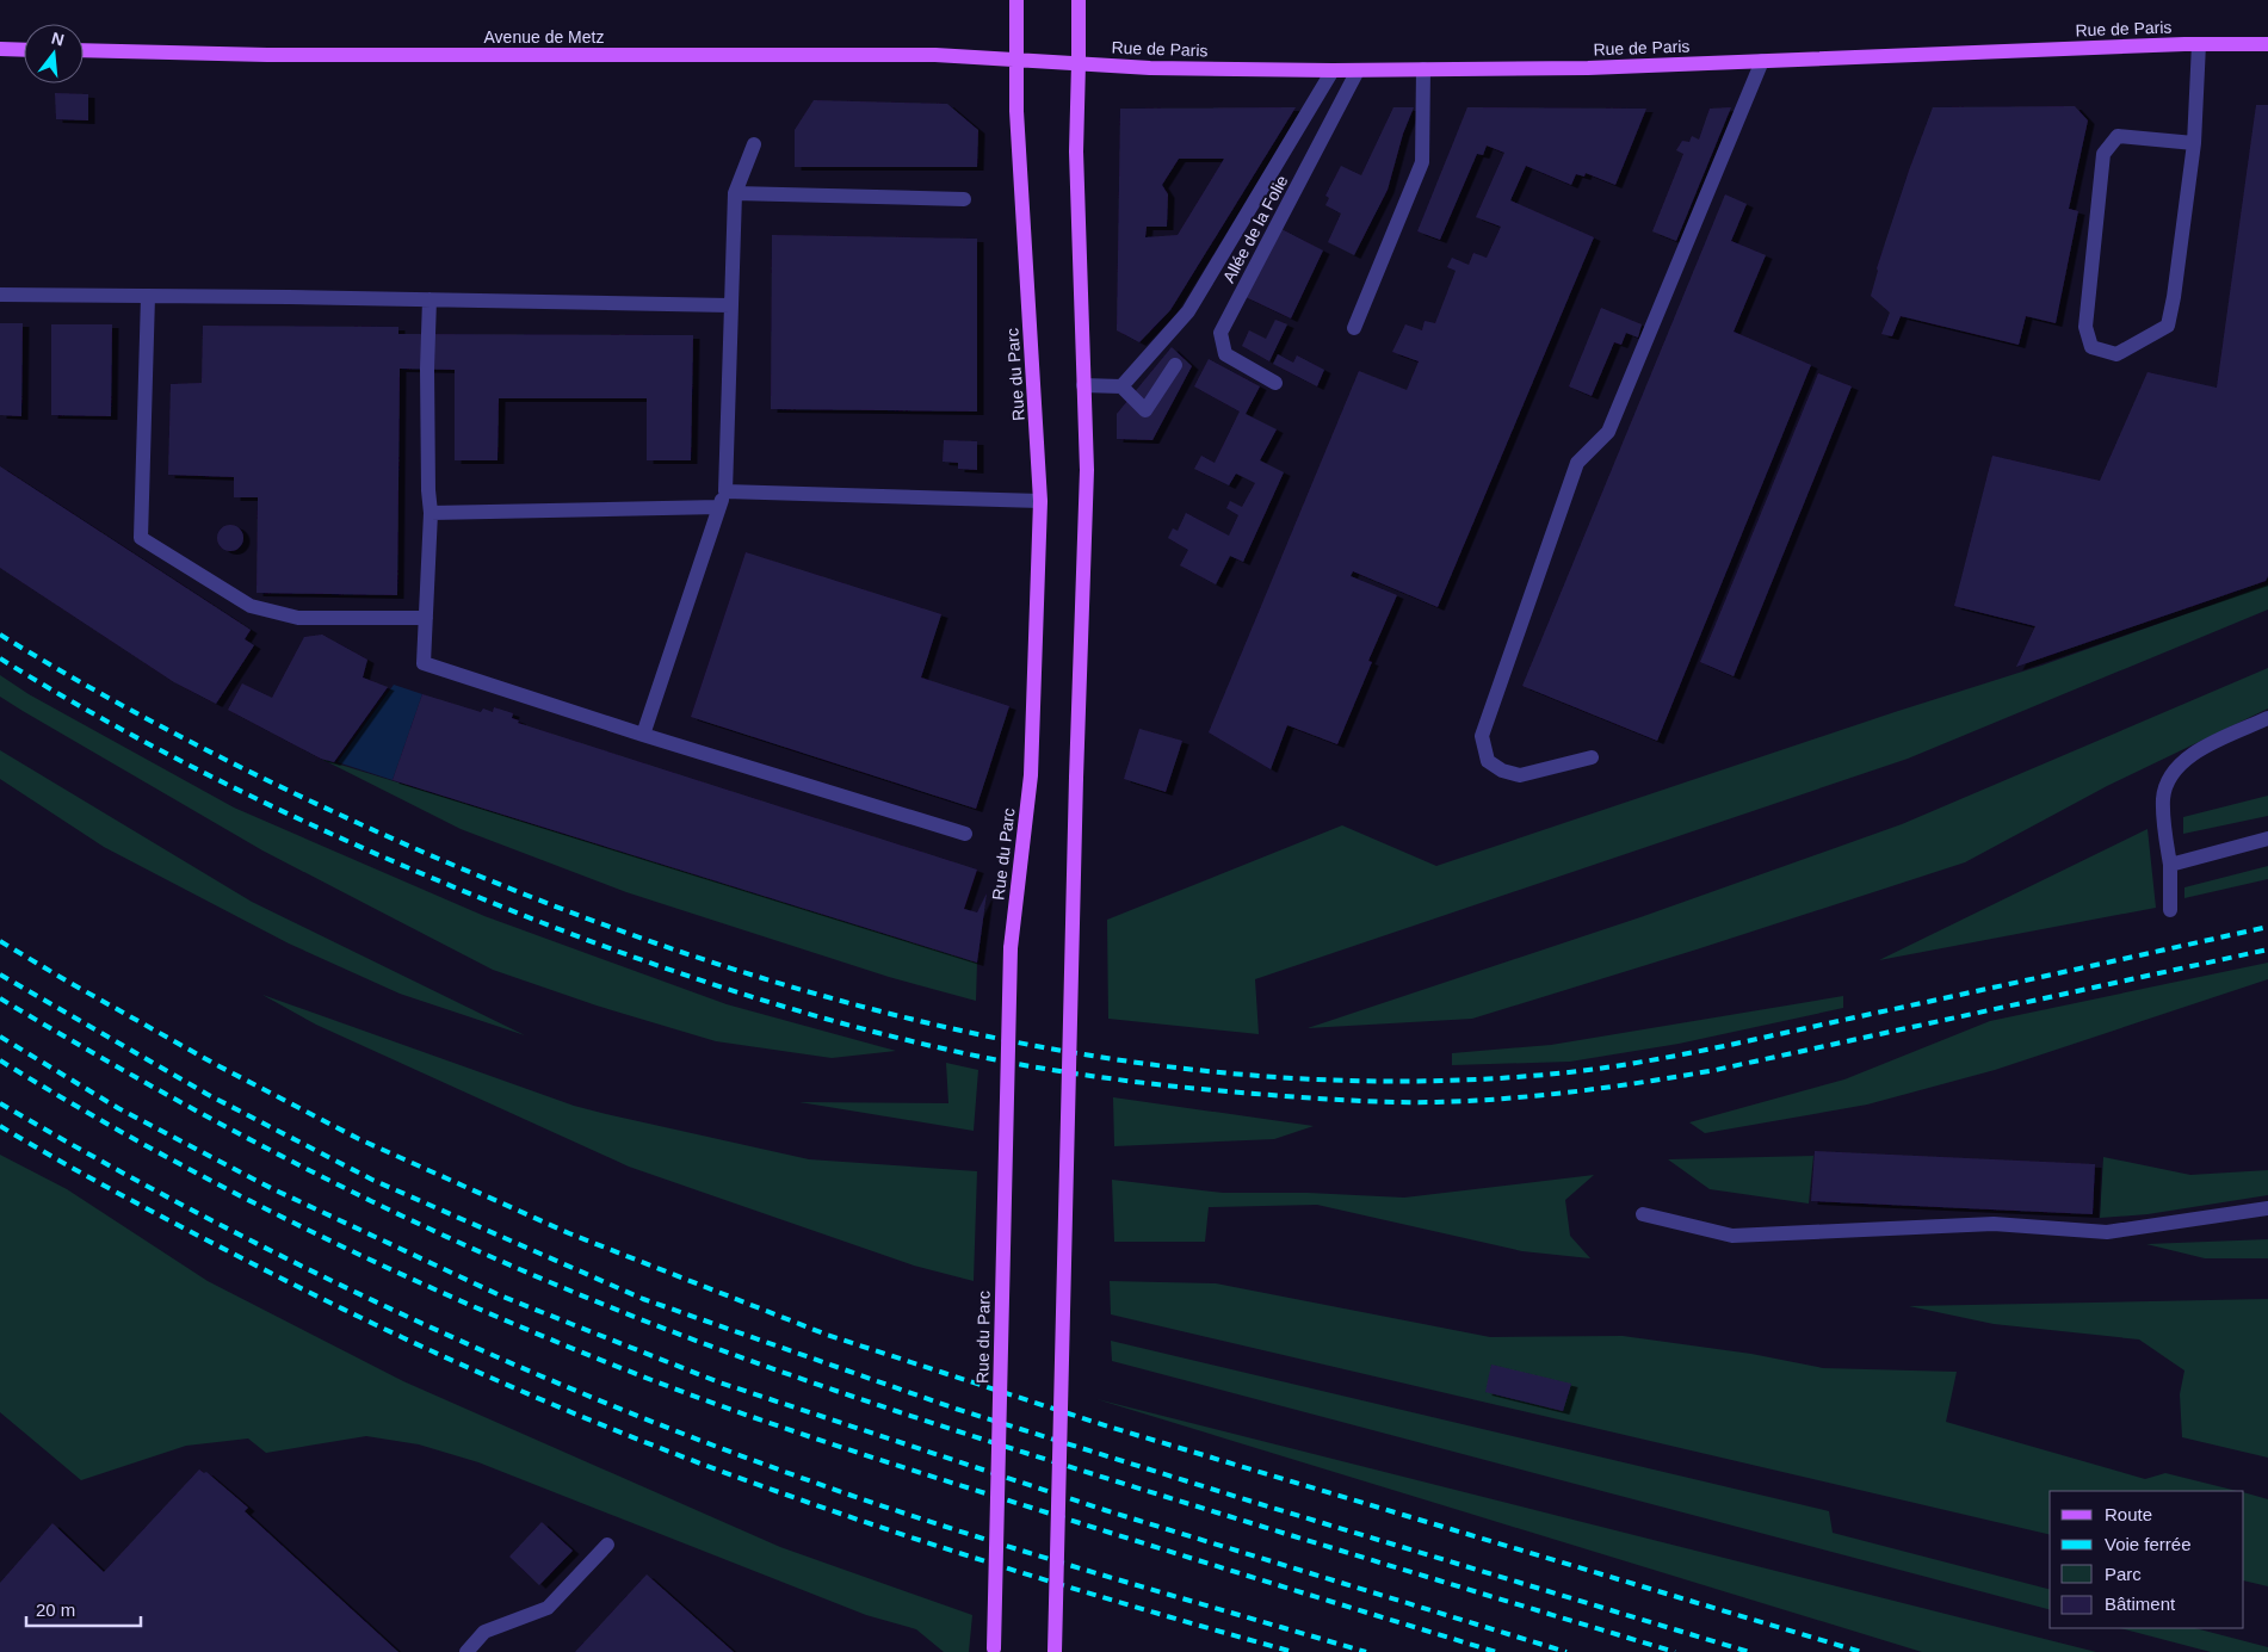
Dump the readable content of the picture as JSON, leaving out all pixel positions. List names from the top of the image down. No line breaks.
{"streets":{"main road":["Rue de Paris","Avenue de Metz","Rue du Parc"],"lane":["Allée de la Folie"]},"crossings":[["Rue de Paris","Avenue de Metz"],["Rue de Paris","Allée de la Folie"],["Rue de Paris","Rue du Parc"],["Avenue de Metz","Rue du Parc"]],"legend":["Route","Voie ferrée","Parc","Bâtiment"],"scale_bar":"20 m","north":"top"}
